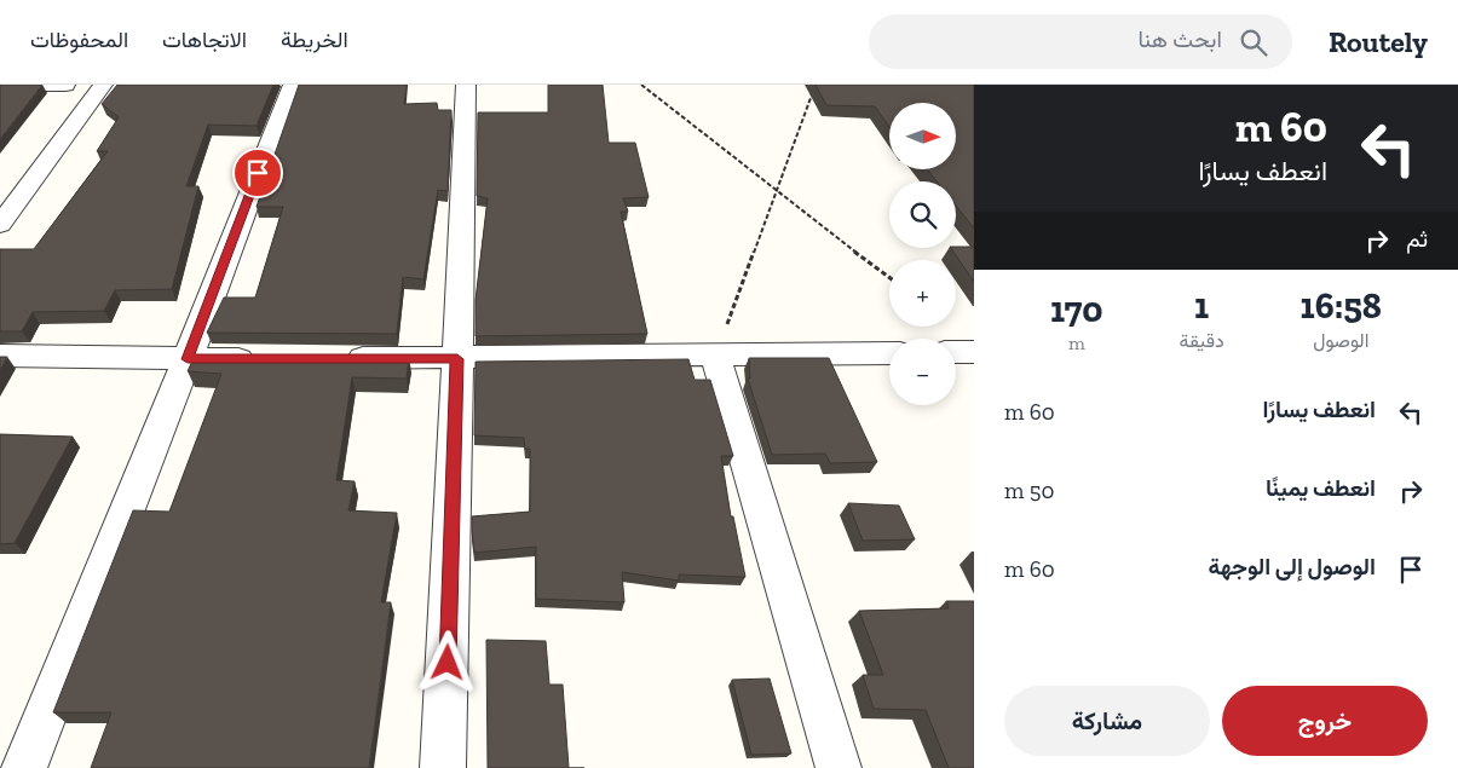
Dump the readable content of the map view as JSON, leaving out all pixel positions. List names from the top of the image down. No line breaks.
{"north":"right","page":{"header":"Routely","search":"ابحث هنا","nav":["الخريطة","الاتجاهات","المحفوظات"],"turn":["60 m","انعطف يسارًا"],"map_buttons":["+","−"],"then":"ثم","eta":["16:58","الوصول","1","دقيقة","170","m"],"list":[{"name":"انعطف يسارًا","value":"60 m"},{"name":"انعطف يمينًا","value":"50 m"},{"name":"الوصول إلى الوجهة","value":"60 m"}],"buttons":["خروج","مشاركة"]}}
